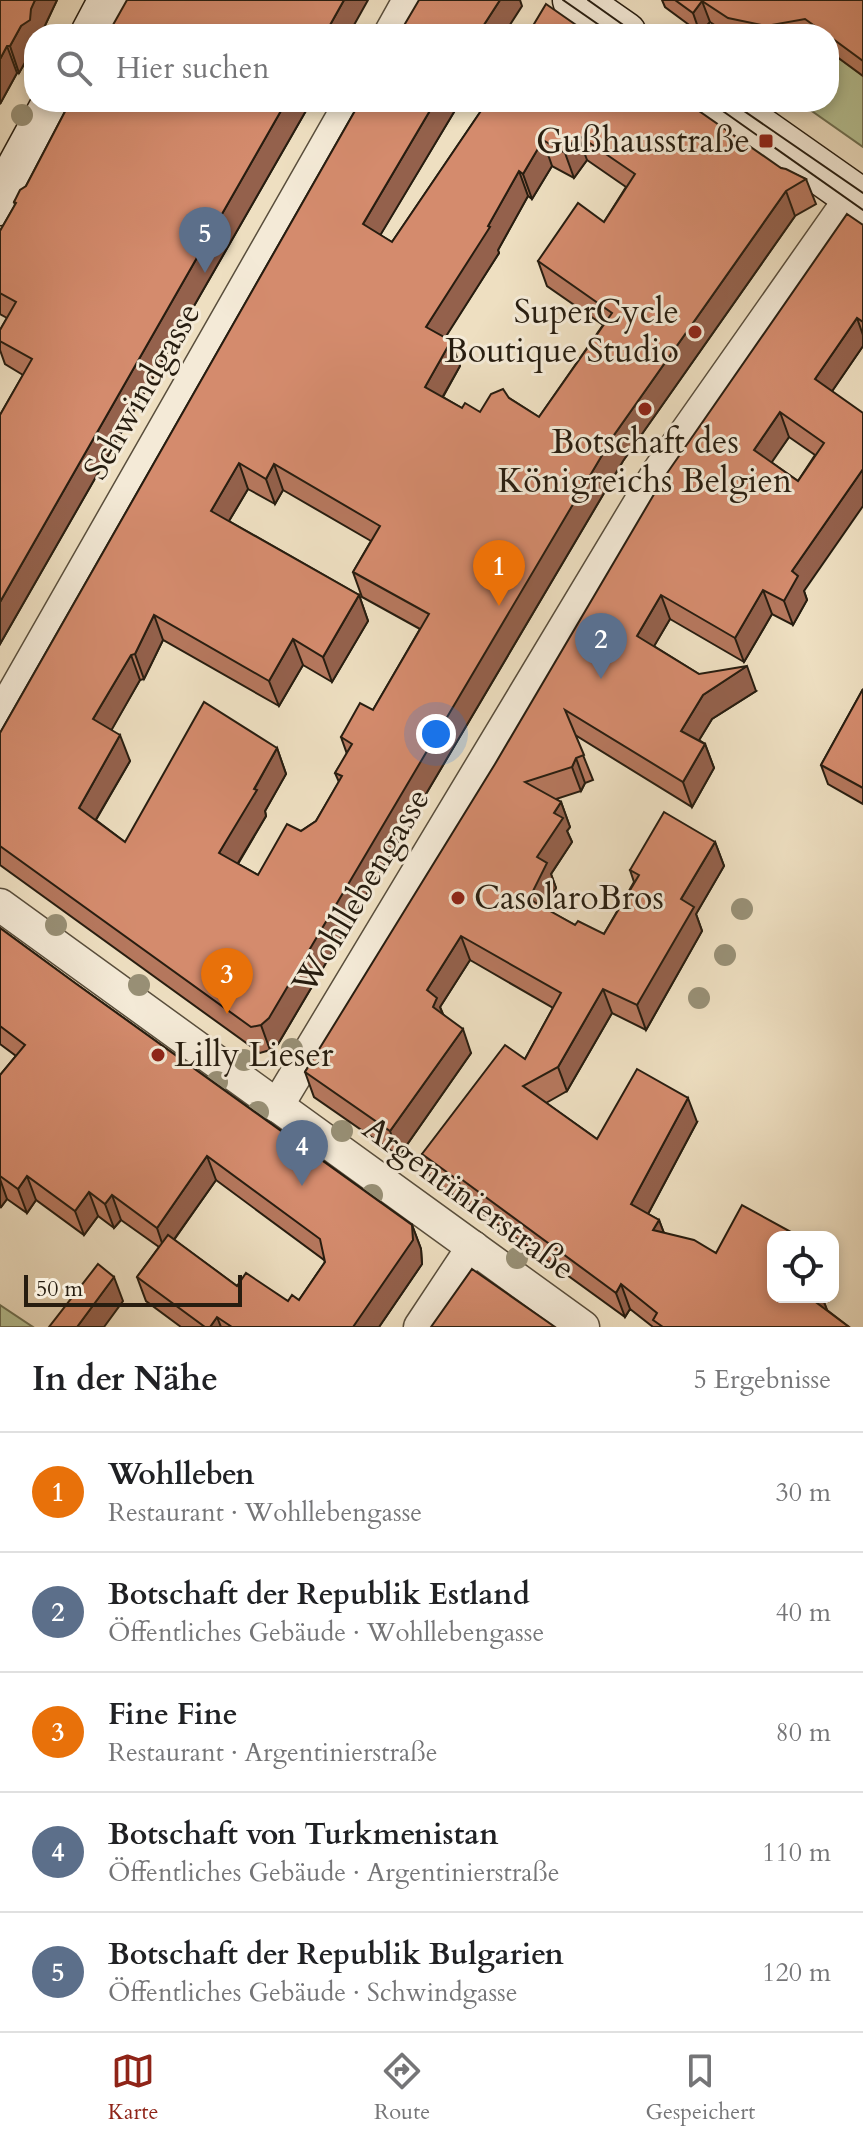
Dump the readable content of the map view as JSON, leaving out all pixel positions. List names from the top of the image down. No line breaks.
{"streets":{"street":["Schwindgasse","Wohllebengasse","Argentinierstraße"]},"crossings":[["Wohllebengasse","Argentinierstraße"]],"places":{"transit":["Gußhausstraße"],"other":["SuperCycle Boutique Studio","Botschaft des Königreichs Belgien","CasolaroBros","Lilly Lieser"]},"scale_bar":"50 m","page":{"search":"Hier suchen","pins":["5","1","2","3","4"],"scale":"50 m","heading":["In der Nähe","5 Ergebnisse"],"list":[{"mark":"1","name":"Wohlleben","note":"Restaurant · Wohllebengasse","value":"30 m"},{"mark":"2","name":"Botschaft der Republik Estland","note":"Öffentliches Gebäude · Wohllebengasse","value":"40 m"},{"mark":"3","name":"Fine Fine","note":"Restaurant · Argentinierstraße","value":"80 m"},{"mark":"4","name":"Botschaft von Turkmenistan","note":"Öffentliches Gebäude · Argentinierstraße","value":"110 m"},{"mark":"5","name":"Botschaft der Republik Bulgarien","note":"Öffentliches Gebäude · Schwindgasse","value":"120 m"}],"nav":["Karte","Route","Gespeichert"]}}
